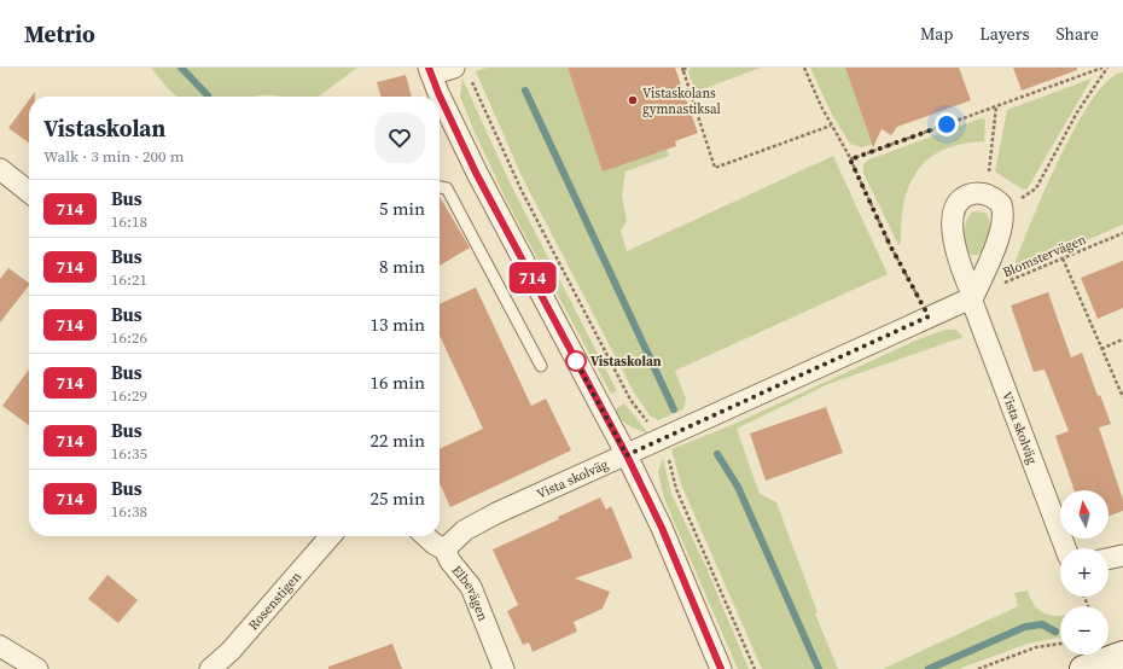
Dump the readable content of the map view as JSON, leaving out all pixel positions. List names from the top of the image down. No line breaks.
{"streets":{"street":["Vista skolväg","Elbevägen","Rosenstigen"],"path":["Blomstervägen"]},"crossings":[["Blomstervägen","Vista skolväg"],["Vista skolväg","Elbevägen"]],"places":["Vistaskolans gymnastiksal","Vistaskolan"],"lines":["bus line 714"],"north":"top","page":{"header":"Metrio","nav":["Map","Layers","Share"],"on_map":"714","heading":["Vistaskolan","Walk · 3 min · 200 m"],"list":[{"mark":"714","name":"Bus","note":"16:18","value":"5 min"},{"mark":"714","name":"Bus","note":"16:21","value":"8 min"},{"mark":"714","name":"Bus","note":"16:26","value":"13 min"},{"mark":"714","name":"Bus","note":"16:29","value":"16 min"},{"mark":"714","name":"Bus","note":"16:35","value":"22 min"},{"mark":"714","name":"Bus","note":"16:38","value":"25 min"}],"map_buttons":["+","−"]}}
